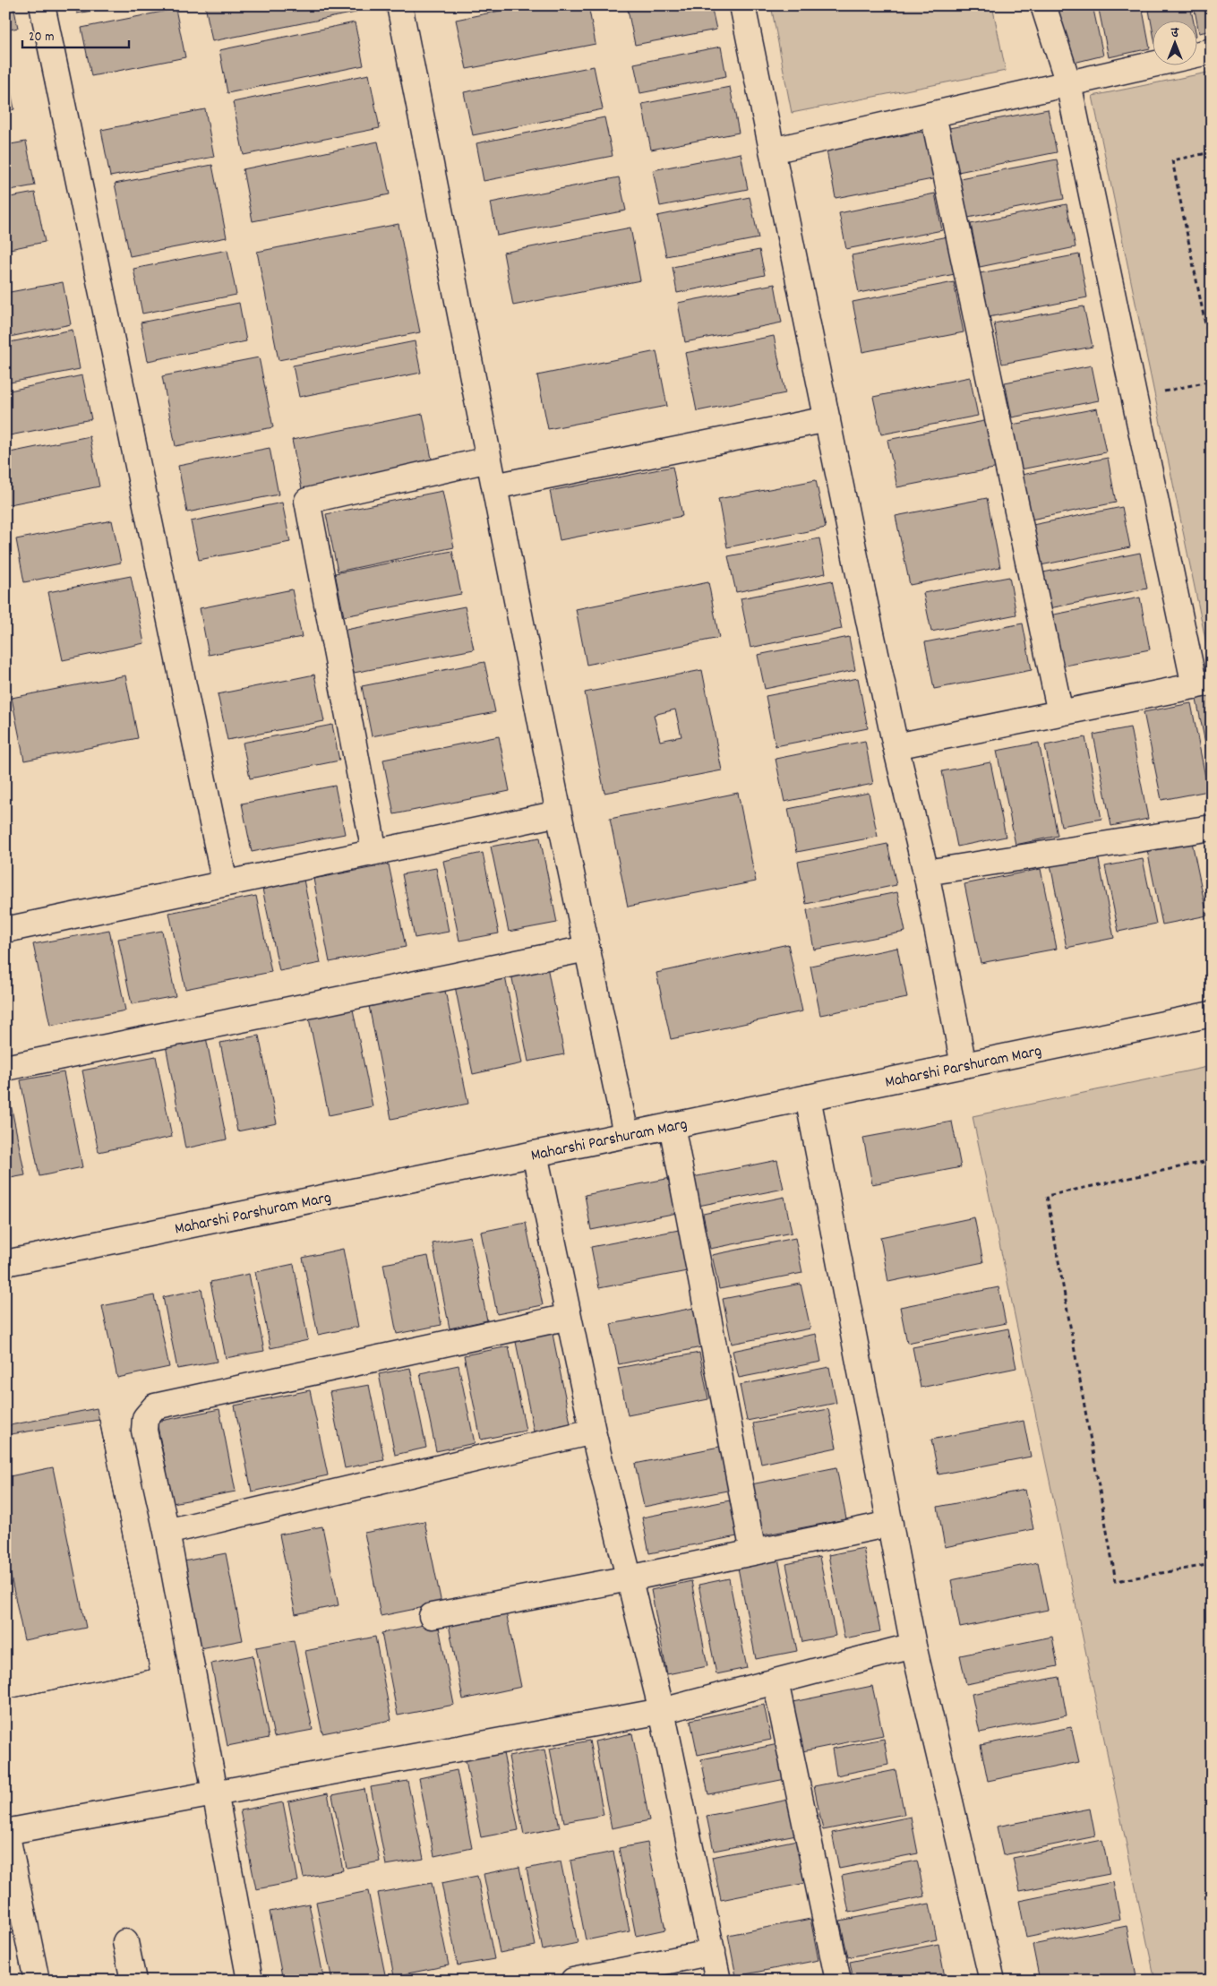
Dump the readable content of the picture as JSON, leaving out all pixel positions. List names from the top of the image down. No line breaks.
{"streets":{"street":["Maharshi Parshuram Marg"]},"scale_bar":"20 m","north":"top"}
